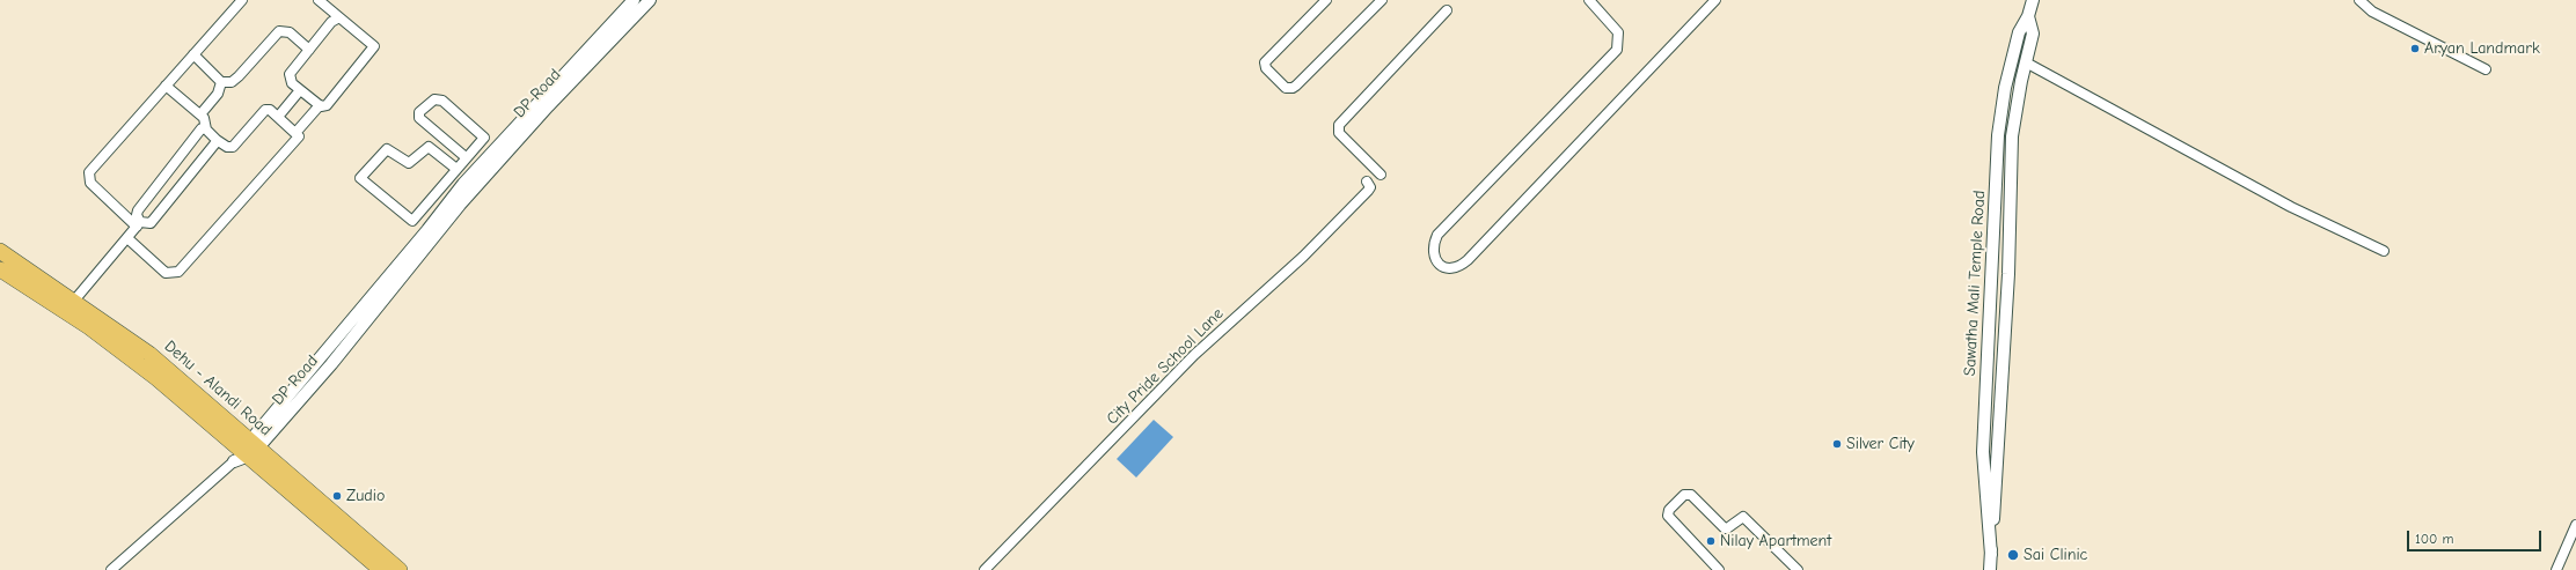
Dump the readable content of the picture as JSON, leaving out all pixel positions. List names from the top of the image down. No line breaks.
{"streets":{"main road":["Dehu - Alandi Road"],"street":["DP Road","Sawatha Mali Temple Road","City Pride School Lane"]},"crossings":[["DP Road","Dehu - Alandi Road"]],"places":["Aryan Landmark","Silver City","Zudio","Nilay Apartment","Sai Clinic"],"scale_bar":"100 m"}
